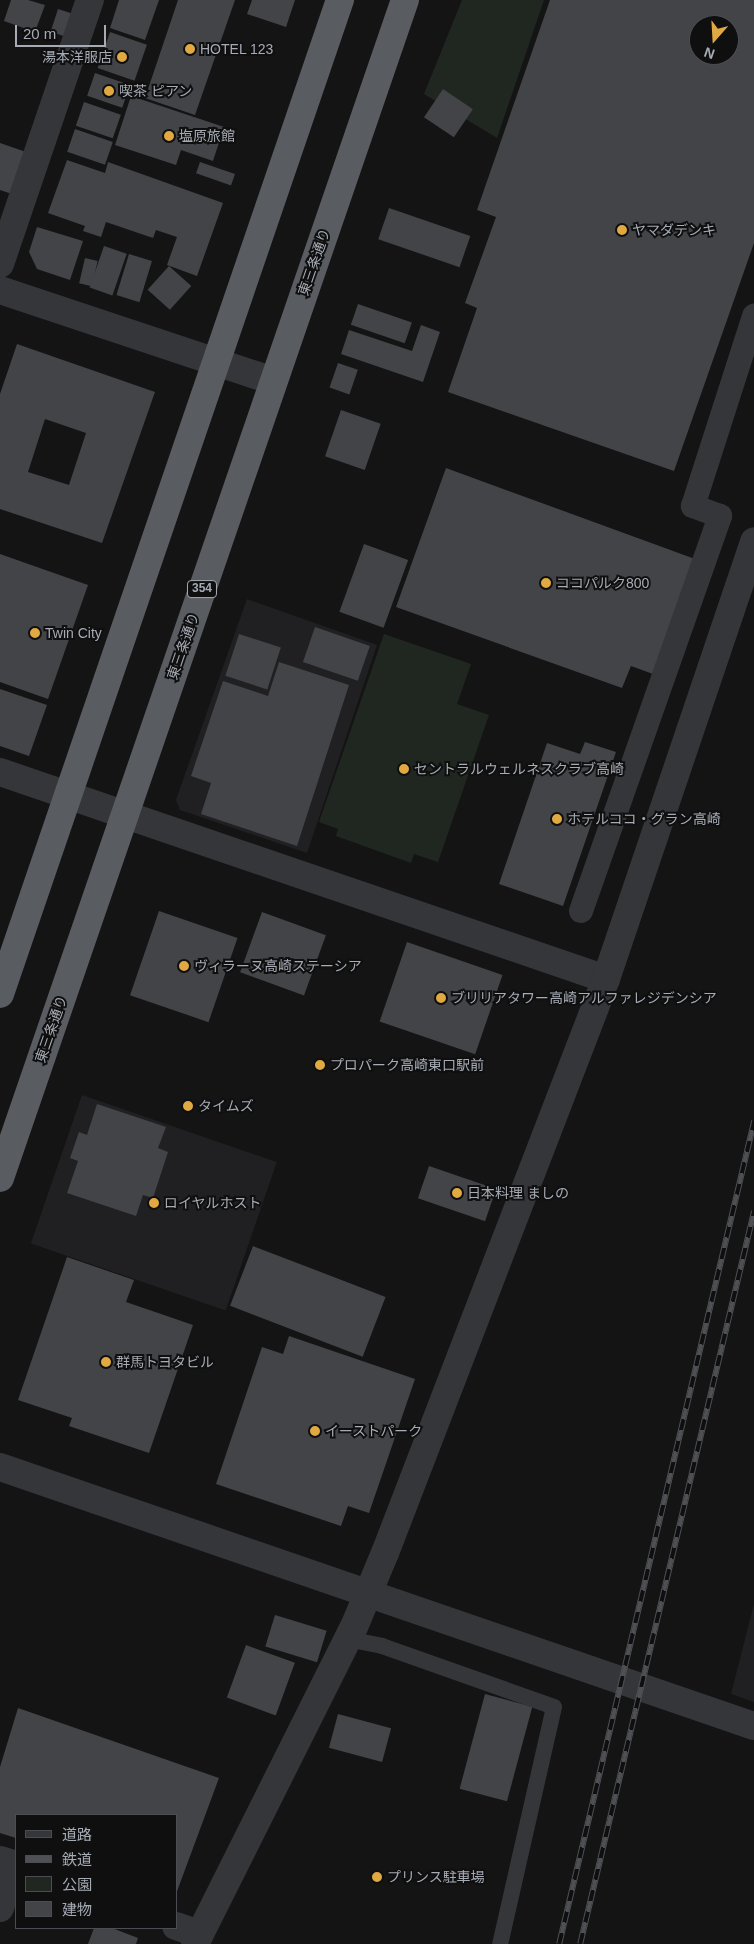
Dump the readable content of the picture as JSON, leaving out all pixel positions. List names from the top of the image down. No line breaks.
{"streets":{"highway":["東三条通り","354"]},"places":["HOTEL 123","湯本洋服店","喫茶 ピアン","塩原旅館","ヤマダデンキ","ココパルク800","Twin City","セントラルウェルネスクラブ高崎","ホテルココ・グラン高崎","ヴィラーヌ高崎ステーシア","ブリリアタワー高崎アルファレジデンシア","プロパーク高崎東口駅前","タイムズ","日本料理 ましの","ロイヤルホスト","群馬トヨタビル","イーストパーク","プリンス駐車場"],"legend":["道路","鉄道","公園","建物"],"scale_bar":"20 m","north":"bottom"}
